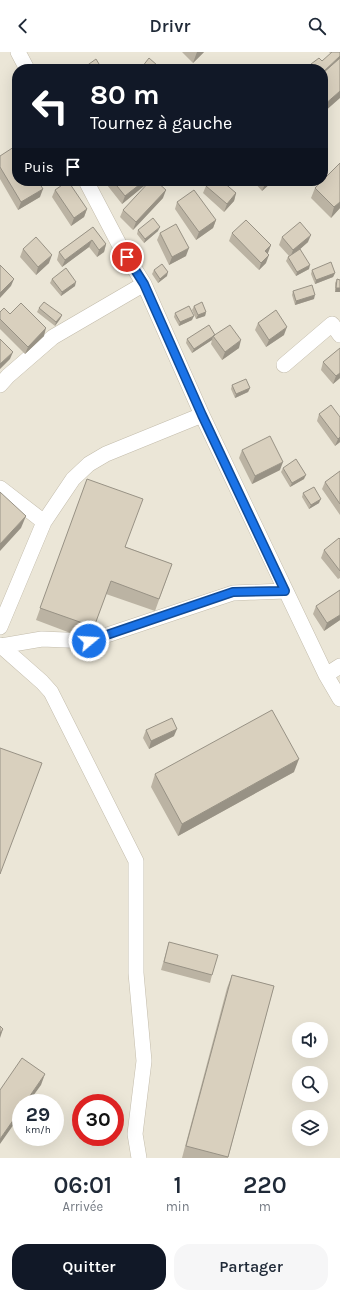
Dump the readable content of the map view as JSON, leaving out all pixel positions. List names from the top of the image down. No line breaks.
{"page":{"header":"Drivr","turn":["80 m","Tournez à gauche"],"then":"Puis","speed":"29 km/h","limit":"30","eta":["06:01","Arrivée","1","min","220","m"],"buttons":["Quitter","Partager"]}}
